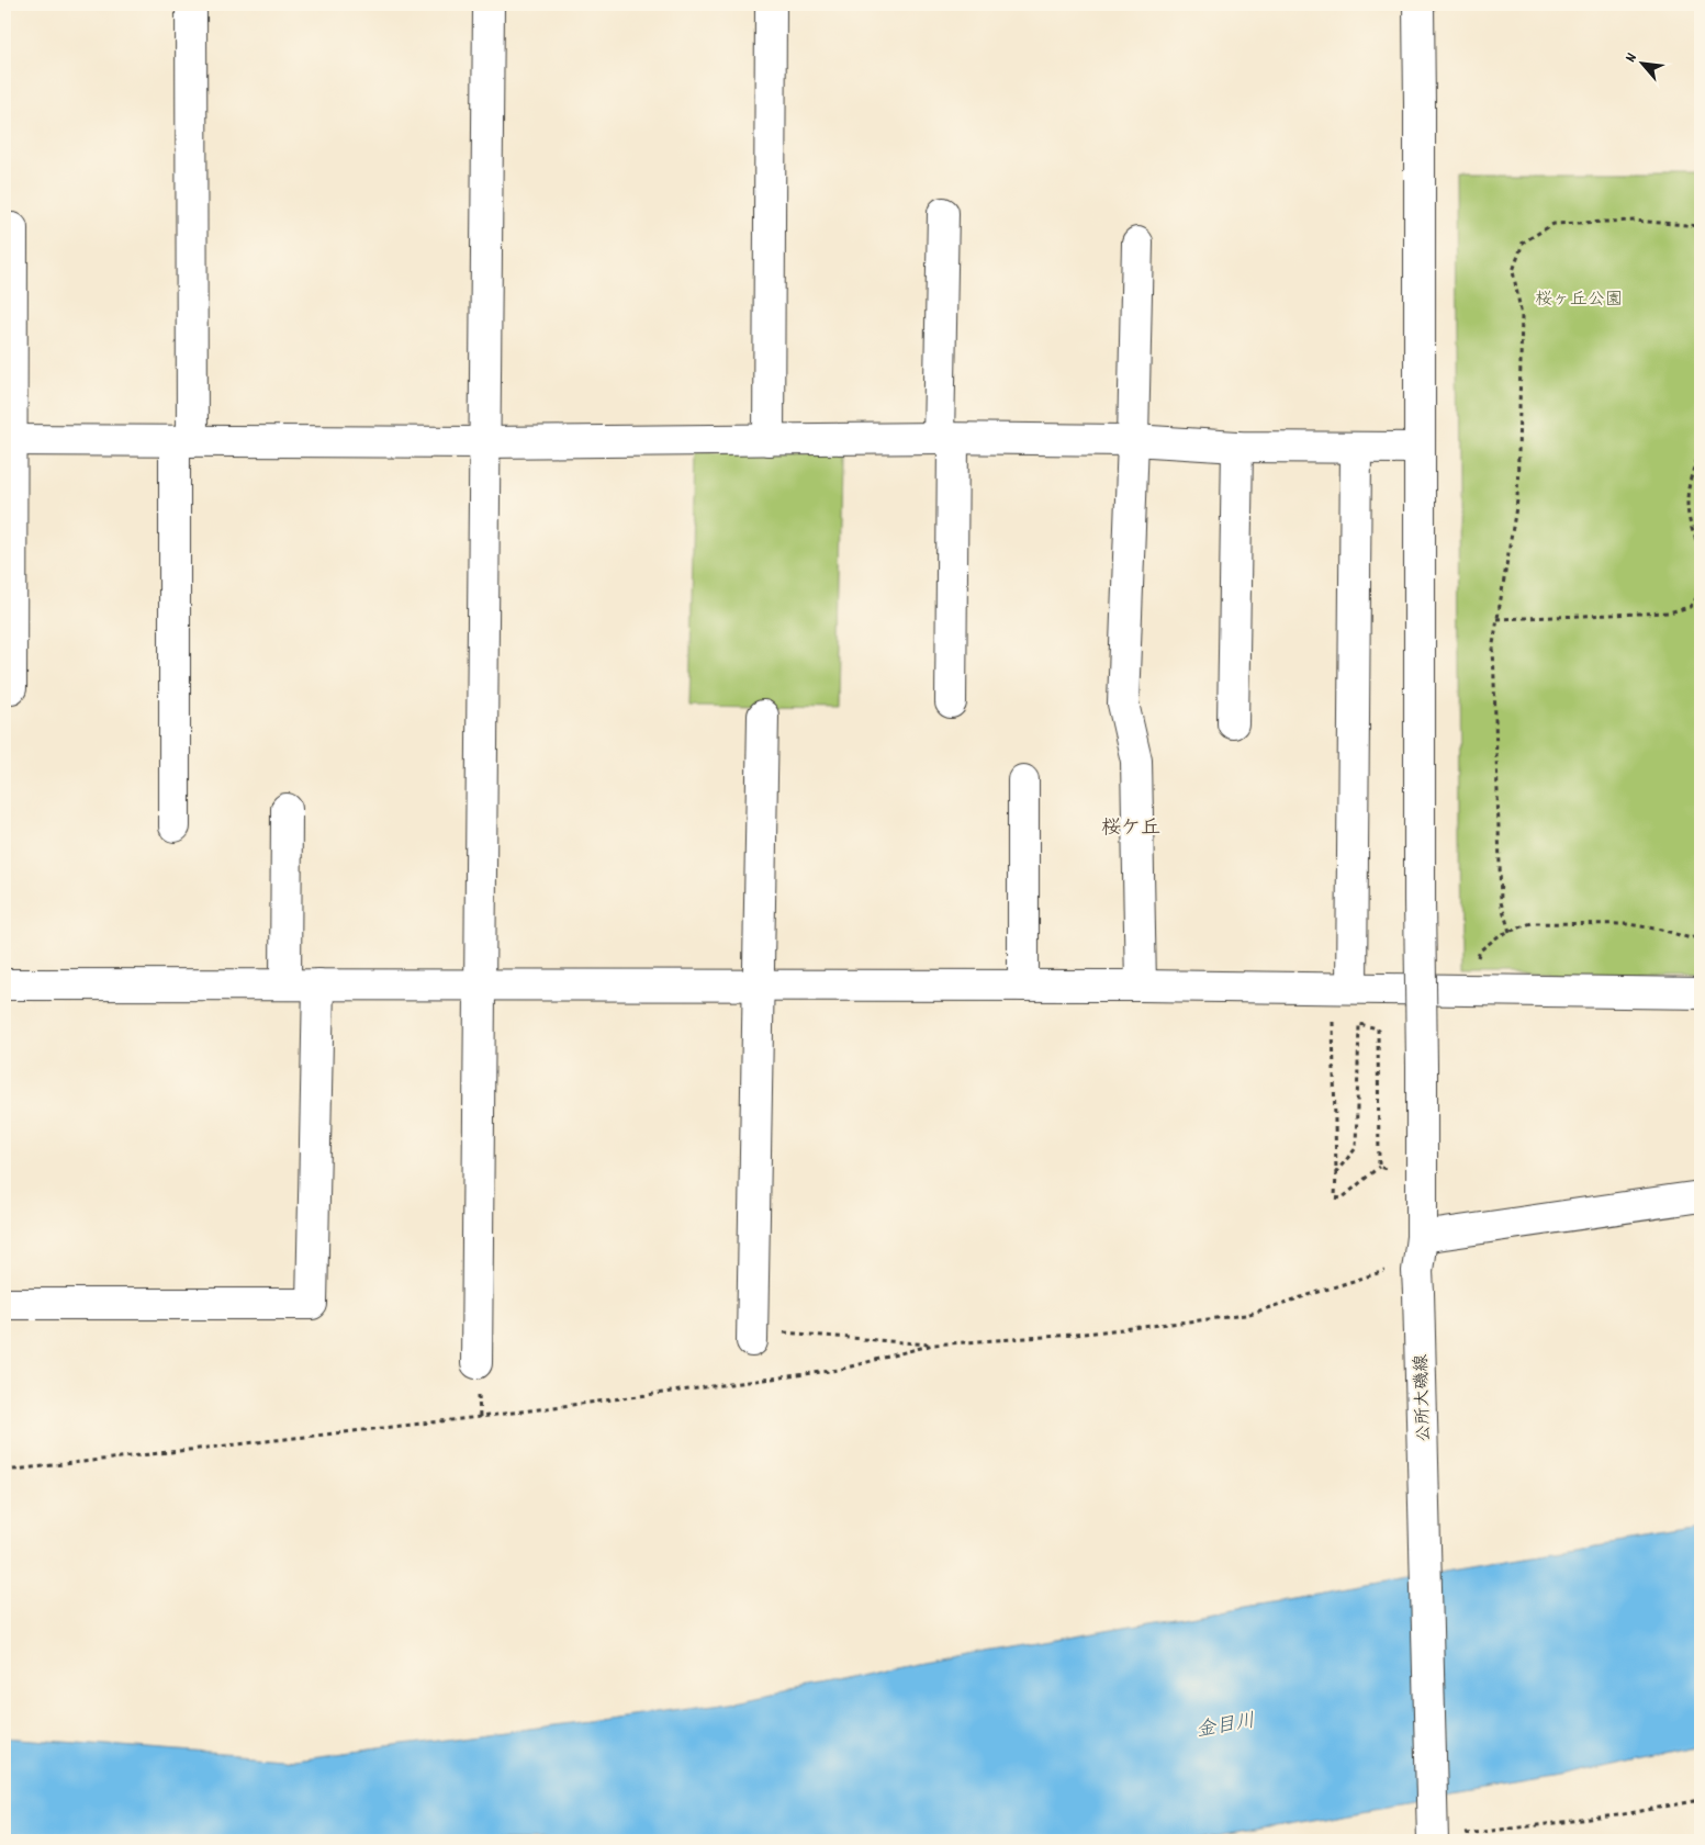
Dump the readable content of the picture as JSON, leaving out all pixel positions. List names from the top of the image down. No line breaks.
{"streets":{"street":["公所大磯線"]},"districts":["桜ケ丘"],"water":["金目川"],"parks":["桜ヶ丘公園"],"north":"top left"}
